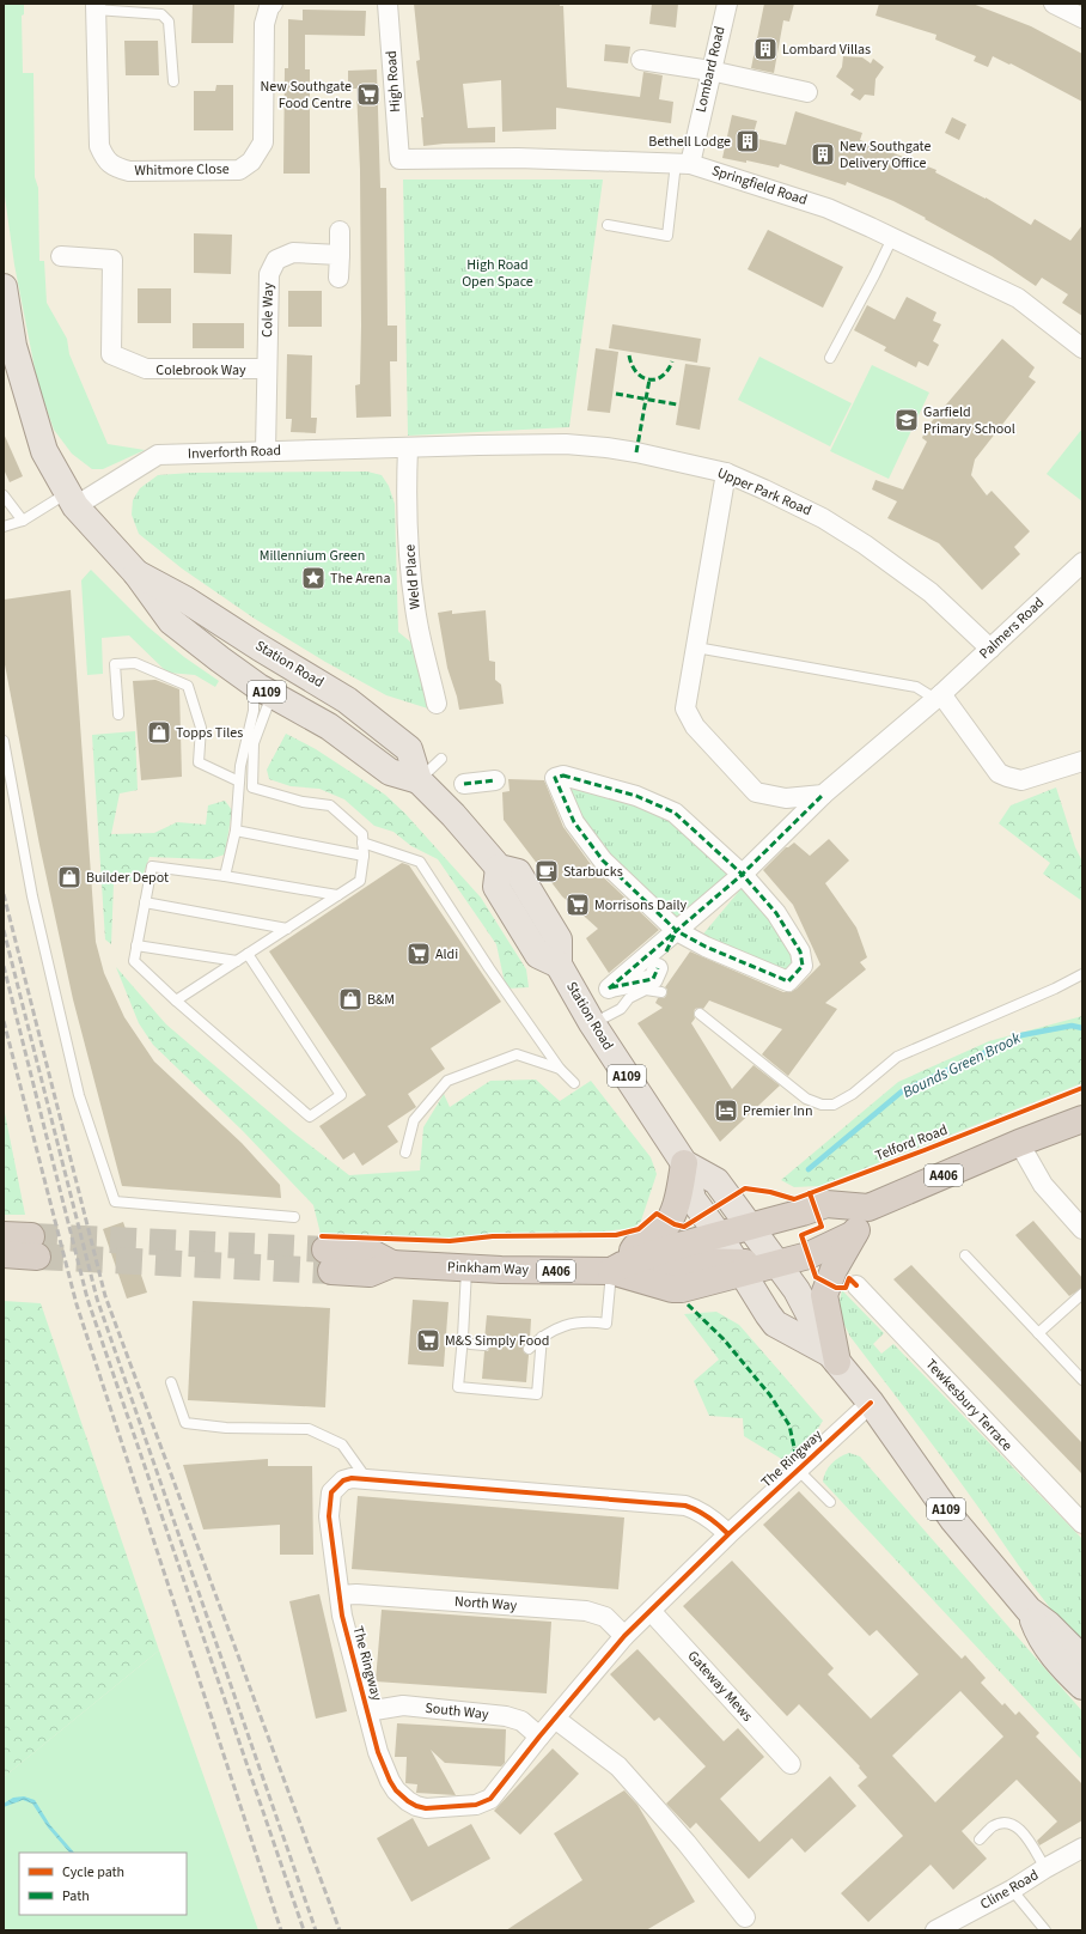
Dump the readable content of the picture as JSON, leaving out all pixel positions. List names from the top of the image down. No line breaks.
{"streets":{"highway":["A406","Pinkham Way"],"main road":["Station Road","A109"],"street":["Lombard Road","High Road","Whitmore Close","Springfield Road","Cole Way","Colebrook Way","Inverforth Road","Upper Park Road","Weld Place","Palmers Road","Tewkesbury Terrace","The Ringway","North Way","Gateway Mews","South Way","Cline Road"],"cycle path":["Telford Road"]},"crossings":[["Lombard Road","Springfield Road"],["High Road","Springfield Road"],["Cole Way","Colebrook Way"],["Cole Way","Inverforth Road"],["Inverforth Road","Upper Park Road"],["Inverforth Road","Weld Place"],["Inverforth Road","Station Road"],["Upper Park Road","Weld Place"],["Upper Park Road","Palmers Road"],["Station Road","A109"],["Station Road","A406"],["Station Road","Pinkham Way"],["A109","A406"],["A109","Pinkham Way"],["A109","The Ringway"],["A406","Pinkham Way"],["The Ringway","North Way"],["The Ringway","Gateway Mews"],["The Ringway","South Way"]],"water":["Bounds Green Brook"],"parks":["High Road Open Space","Millennium Green"],"places":{"building":["Lombard Villas","Bethell Lodge","New Southgate Delivery Office"],"supermarket":["New Southgate Food Centre","Morrisons Daily","Aldi","M&S Simply Food"],"school or university":["Garfield Primary School"],"place":["The Arena"],"shop":["Topps Tiles","Builder Depot","B&M"],"cafe":["Starbucks"],"hotel":["Premier Inn"]},"legend":["Cycle path","Path"]}
